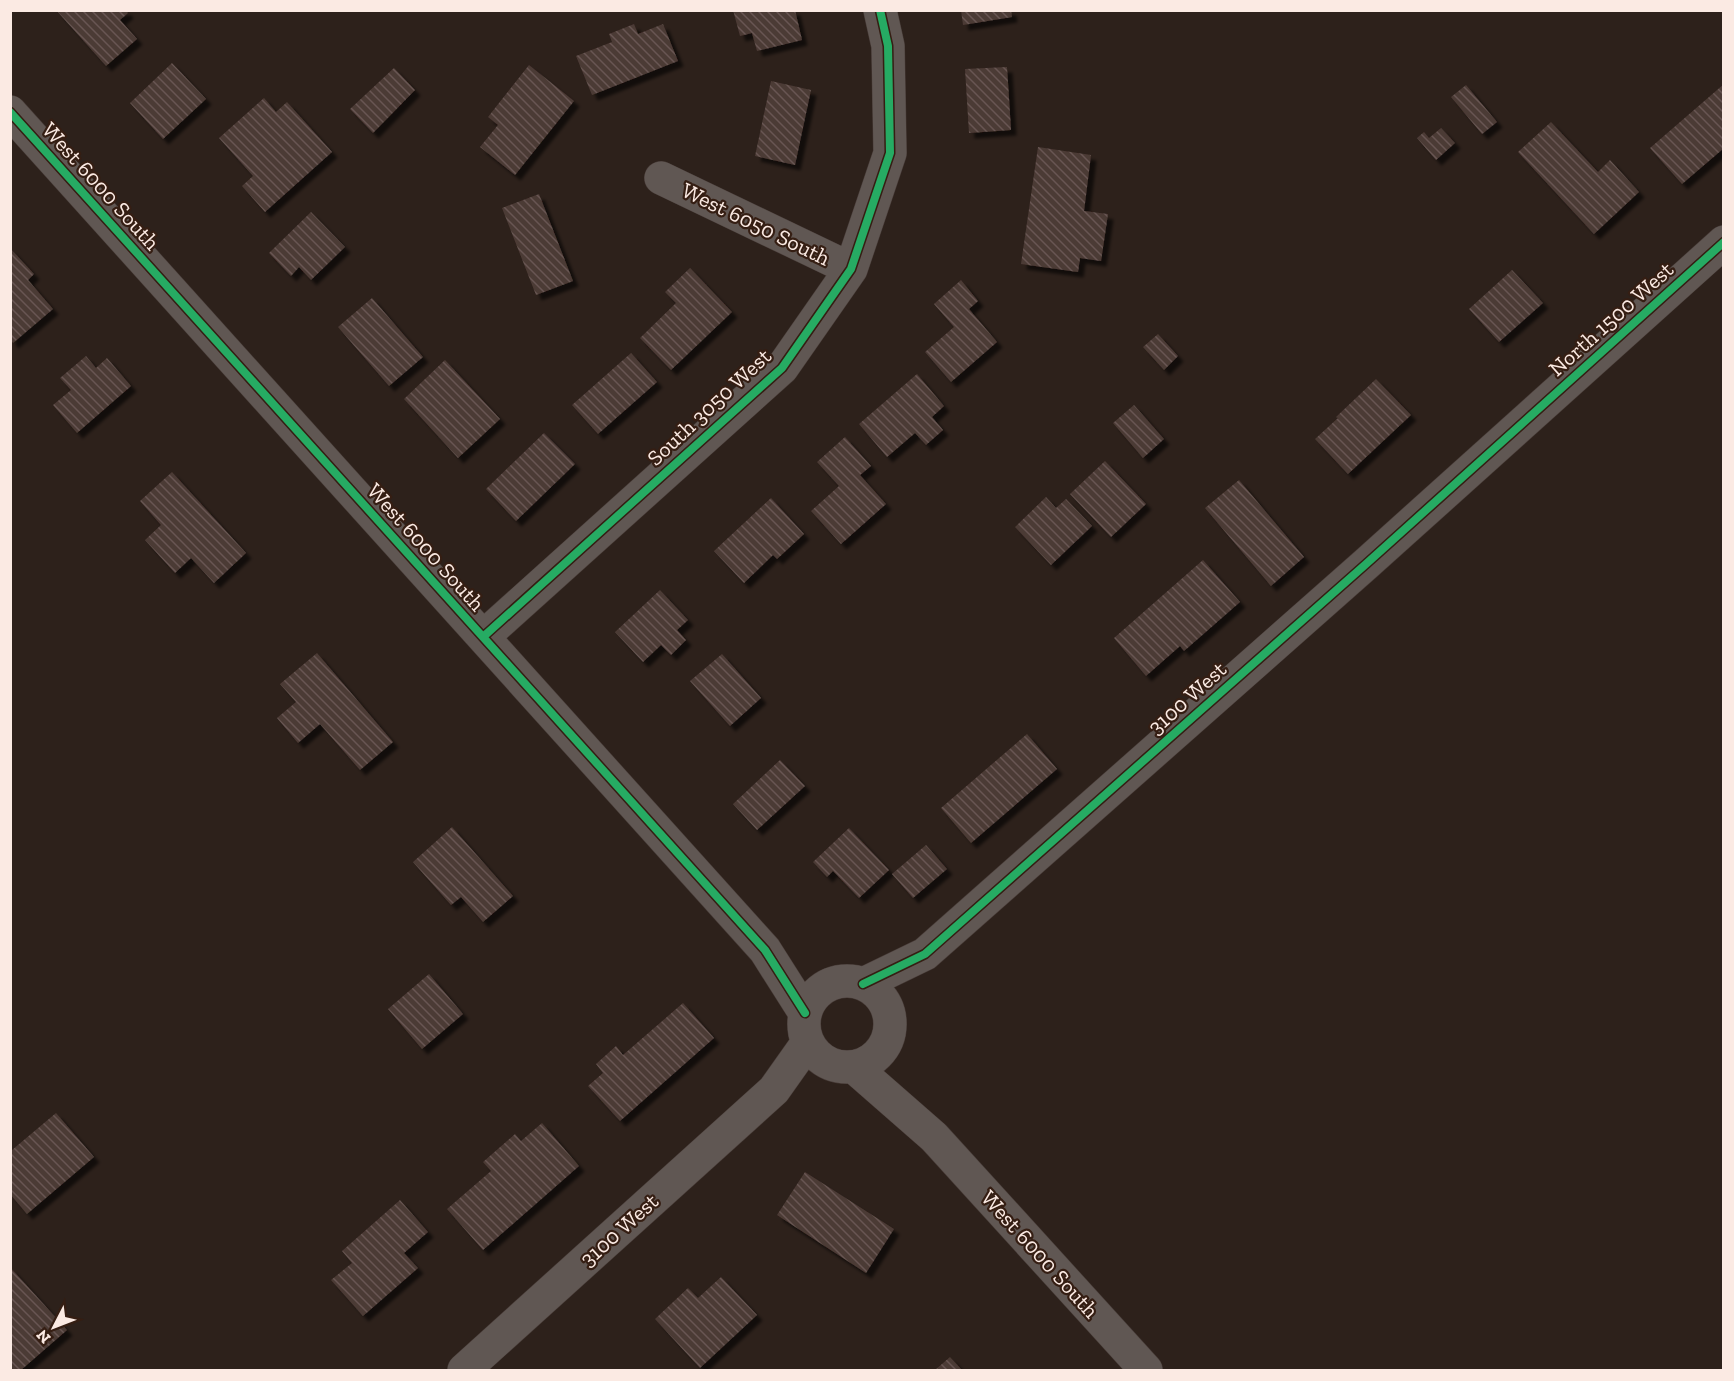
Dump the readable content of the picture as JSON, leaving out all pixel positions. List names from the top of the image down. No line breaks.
{"streets":{"street":["West 6000 South","West 6050 South","North 1500 West","South 3050 West","3100 West"]},"crossings":[["West 6000 South","South 3050 West"],["West 6000 South","3100 West"],["West 6050 South","South 3050 West"],["North 1500 West","3100 West"]],"north":"bottom left"}
